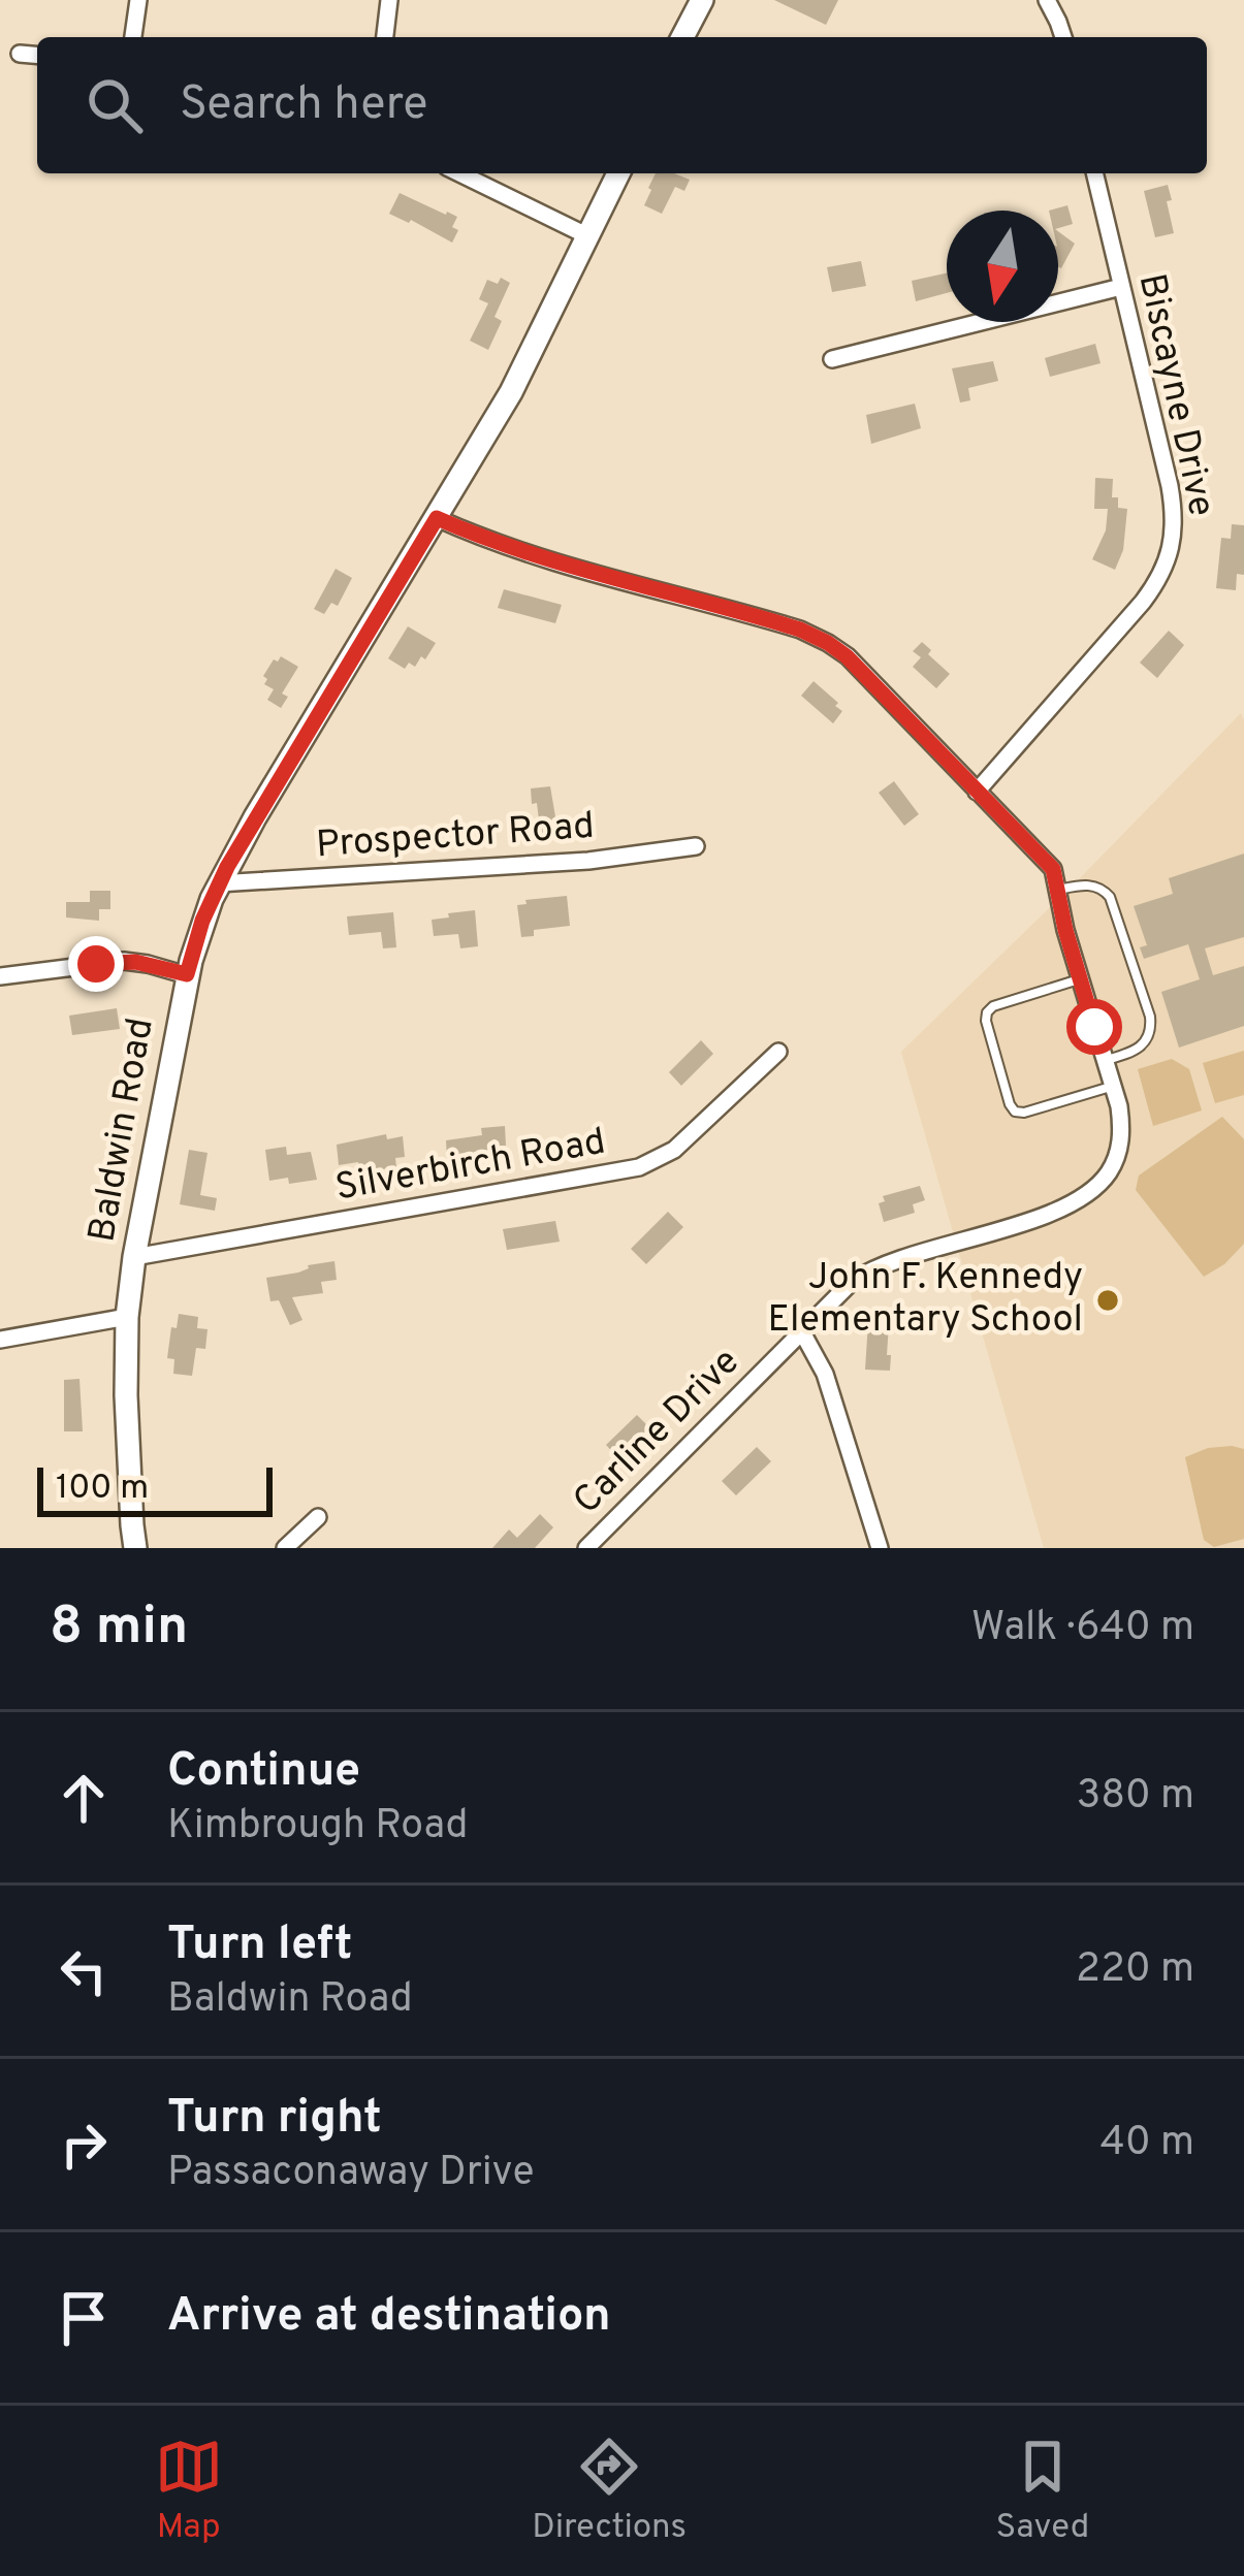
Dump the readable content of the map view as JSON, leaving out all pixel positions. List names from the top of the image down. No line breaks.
{"streets":{"street":["Biscayne Drive","Prospector Road","Baldwin Road","Silverbirch Road","Carline Drive"]},"crossings":[["Prospector Road","Baldwin Road"],["Baldwin Road","Silverbirch Road"]],"places":["John F. Kennedy Elementary School"],"scale_bar":"100 m","north":"bottom","page":{"search":"Search here","scale":"100 m","heading":["8 min","Walk · 640 m"],"list":[["Continue","Kimbrough Road","380 m"],["Turn left","Baldwin Road","220 m"],["Turn right","Passaconaway Drive","40 m"],"Arrive at destination"],"nav":["Map","Directions","Saved"]}}
